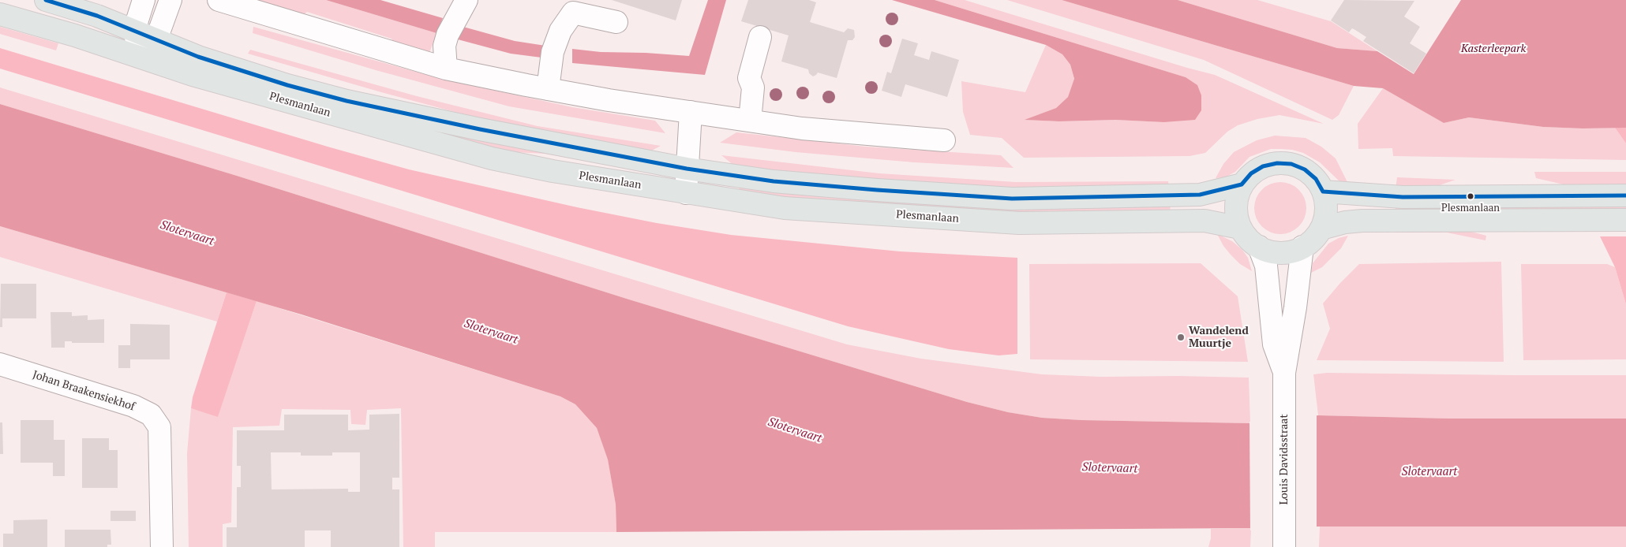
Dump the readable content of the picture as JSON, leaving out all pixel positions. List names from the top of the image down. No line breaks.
{"streets":{"main road":["Plesmanlaan"],"street":["Johan Braakensiekhof","Louis Davidsstraat"]},"crossings":[["Plesmanlaan","Louis Davidsstraat"]],"water":["Slotervaart"],"parks":["Kasterleepark"],"places":["Plesmanlaan","Wandelend Muurtje"]}
